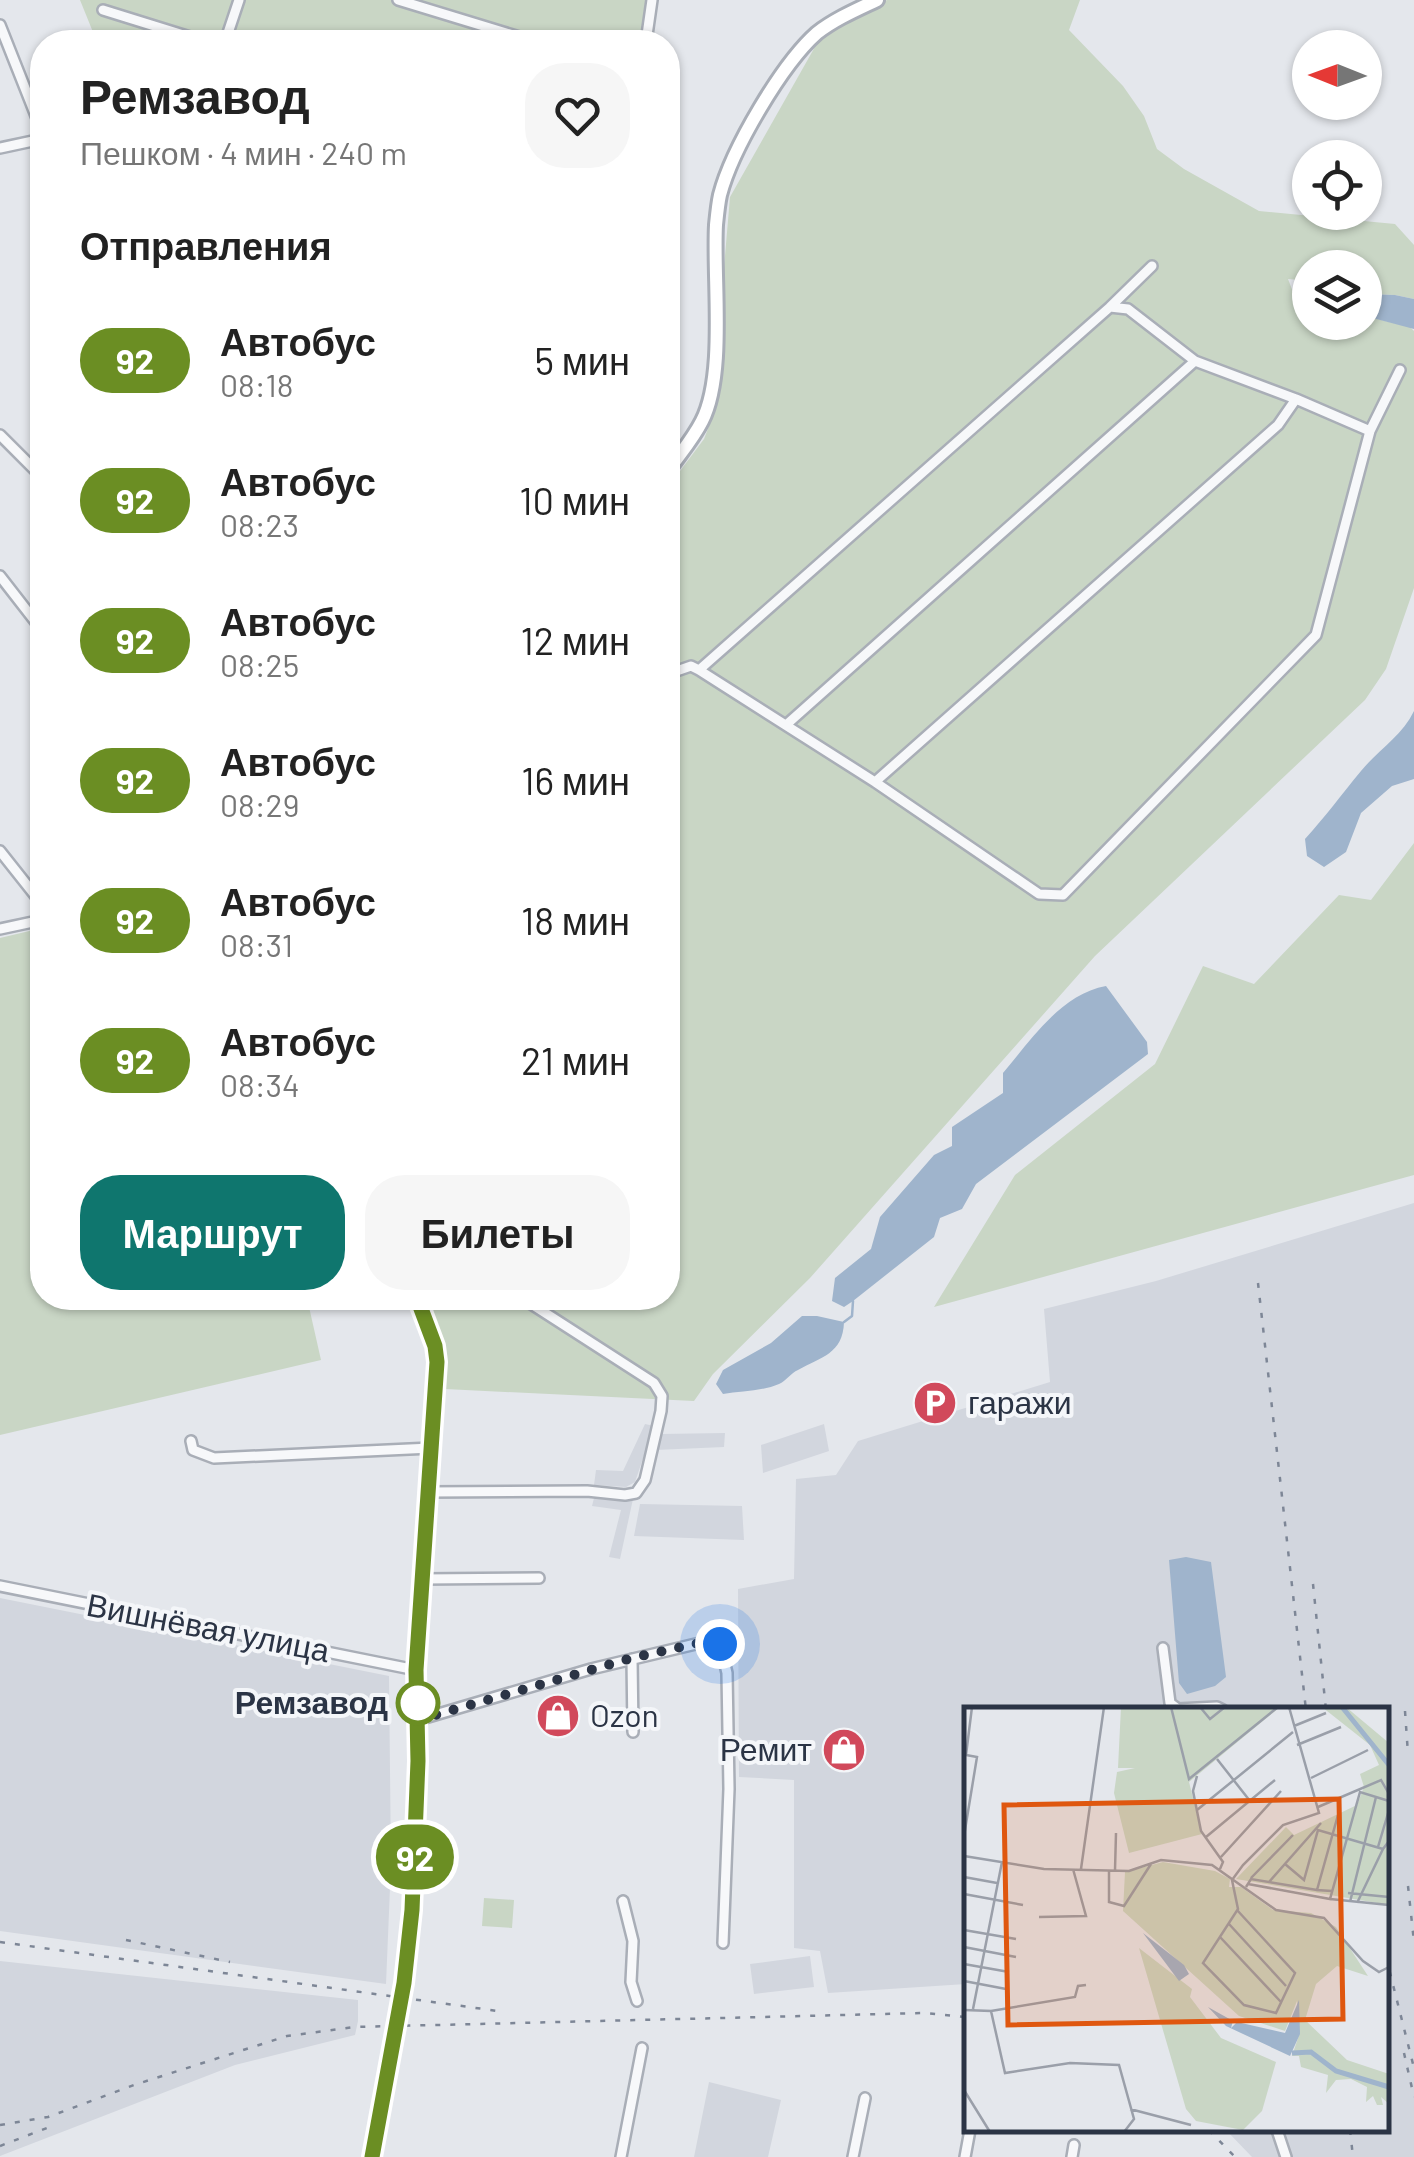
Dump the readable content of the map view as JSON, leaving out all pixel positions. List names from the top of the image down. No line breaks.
{"streets":{"street":["Вишнёвая улица"]},"places":{"parking":["гаражи"],"other":["Ремзавод"],"shop":["Ozon","Ремит"]},"lines":["bus line 92"],"north":"left","page":{"on_map":"92","heading":[["Ремзавод","Пешком · 4 мин · 240 m"],"Отправления"],"list":[{"mark":"92","name":"Автобус","note":"08:18","value":"5 мин"},{"mark":"92","name":"Автобус","note":"08:23","value":"10 мин"},{"mark":"92","name":"Автобус","note":"08:25","value":"12 мин"},{"mark":"92","name":"Автобус","note":"08:29","value":"16 мин"},{"mark":"92","name":"Автобус","note":"08:31","value":"18 мин"},{"mark":"92","name":"Автобус","note":"08:34","value":"21 мин"}],"buttons":["Маршрут","Билеты"]}}
